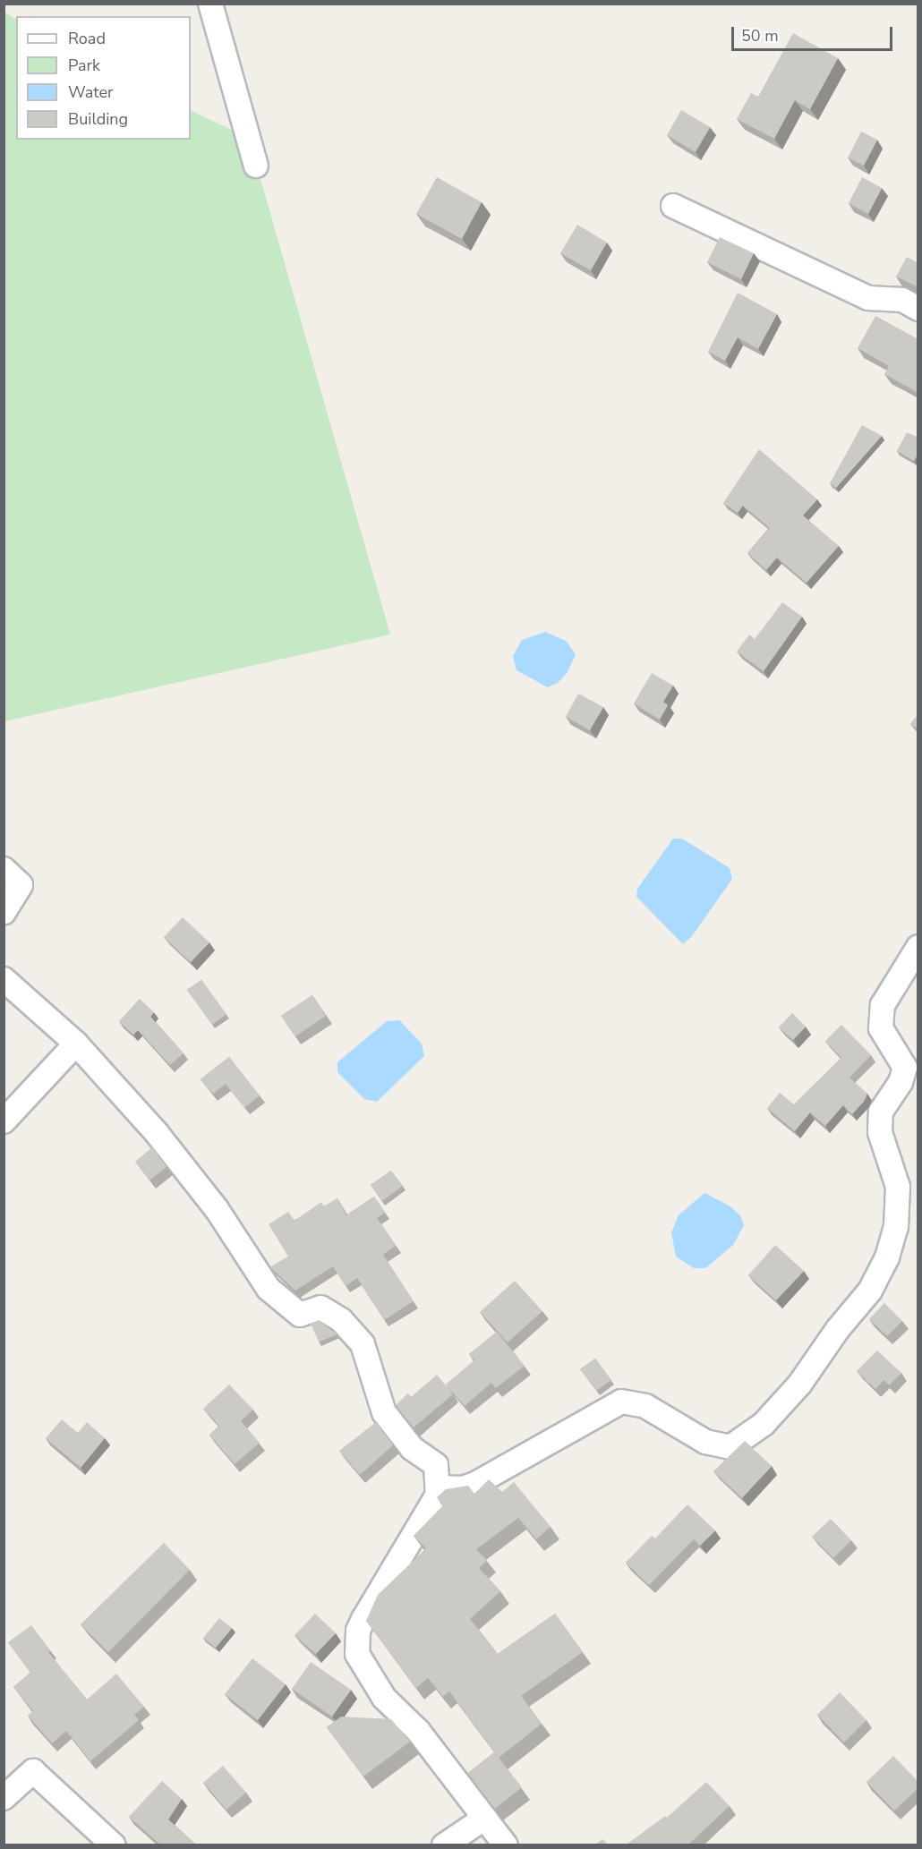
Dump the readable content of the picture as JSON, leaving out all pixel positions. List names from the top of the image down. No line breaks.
{"legend":["Road","Park","Water","Building"],"scale_bar":"50 m"}
